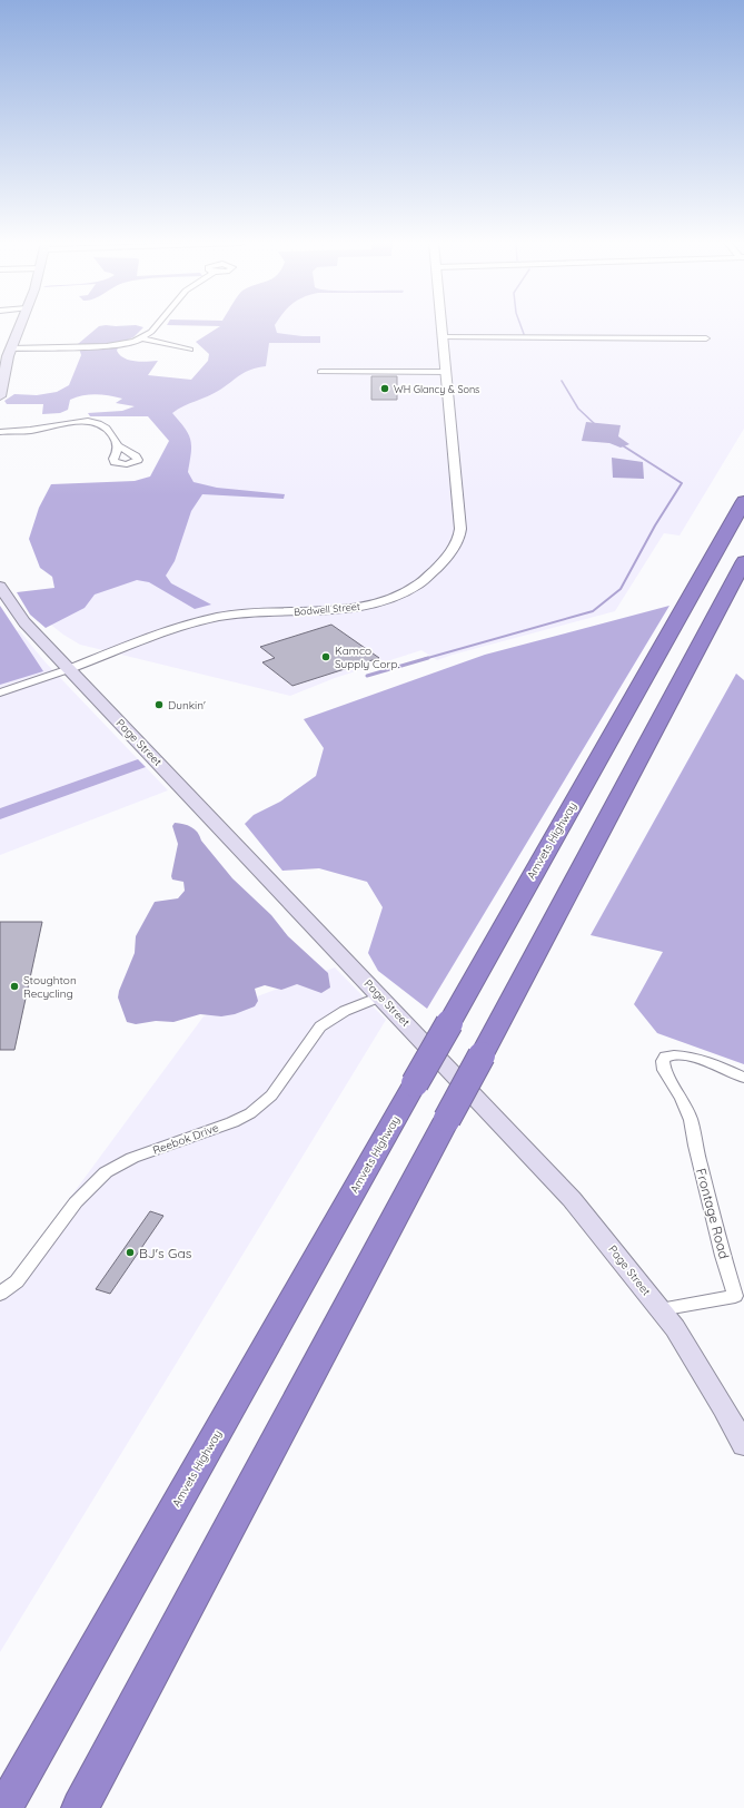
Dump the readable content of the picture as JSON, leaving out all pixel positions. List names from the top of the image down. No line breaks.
{"streets":{"highway":["Amvets Highway"],"main road":["Page Street"],"street":["Bodwell Street","Reebok Drive","Frontage Road"]},"crossings":[["Bodwell Street","Page Street"],["Page Street","Reebok Drive"],["Page Street","Frontage Road"]],"places":["WH Glancy & Sons","Kamco Supply Corp.","Dunkin'","Stoughton Recycling","BJ's Gas"]}
